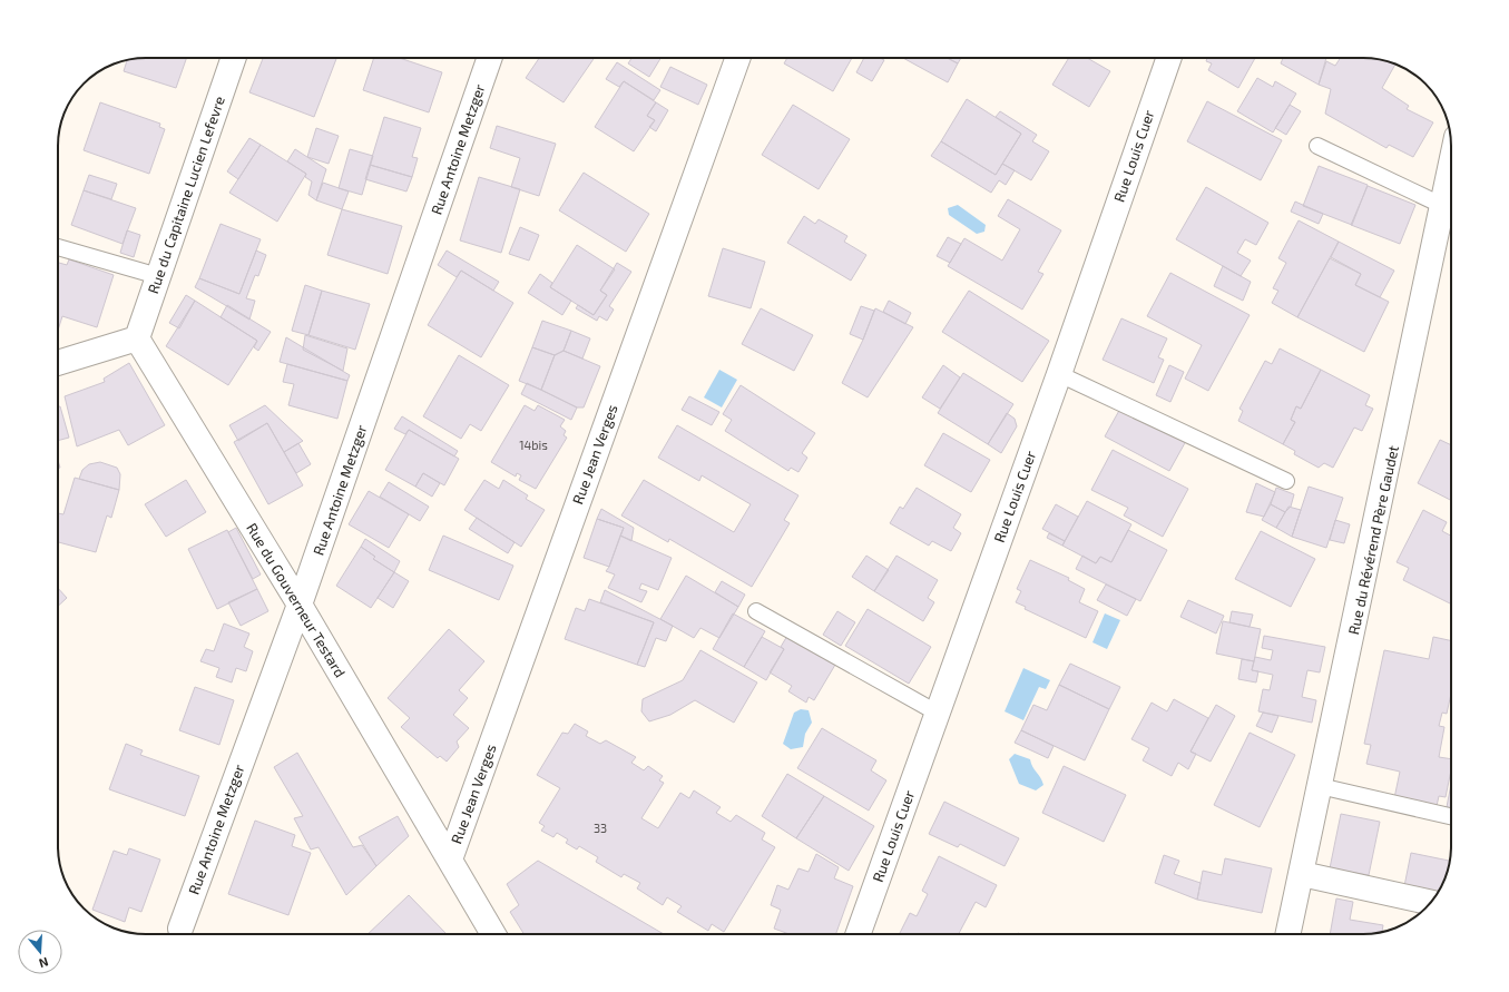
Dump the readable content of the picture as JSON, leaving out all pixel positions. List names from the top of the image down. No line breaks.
{"streets":{"street":["Rue Antoine Metzger","Rue Louis Cuer","Rue du Capitaine Lucien Lefevre","Rue Jean Verges","Rue du Révérend Père Gaudet","Rue du Gouverneur Testard"]},"crossings":[["Rue Antoine Metzger","Rue du Gouverneur Testard"],["Rue du Capitaine Lucien Lefevre","Rue du Gouverneur Testard"],["Rue Jean Verges","Rue du Gouverneur Testard"]],"house_numbers":["14bis","33"],"north":"bottom"}
